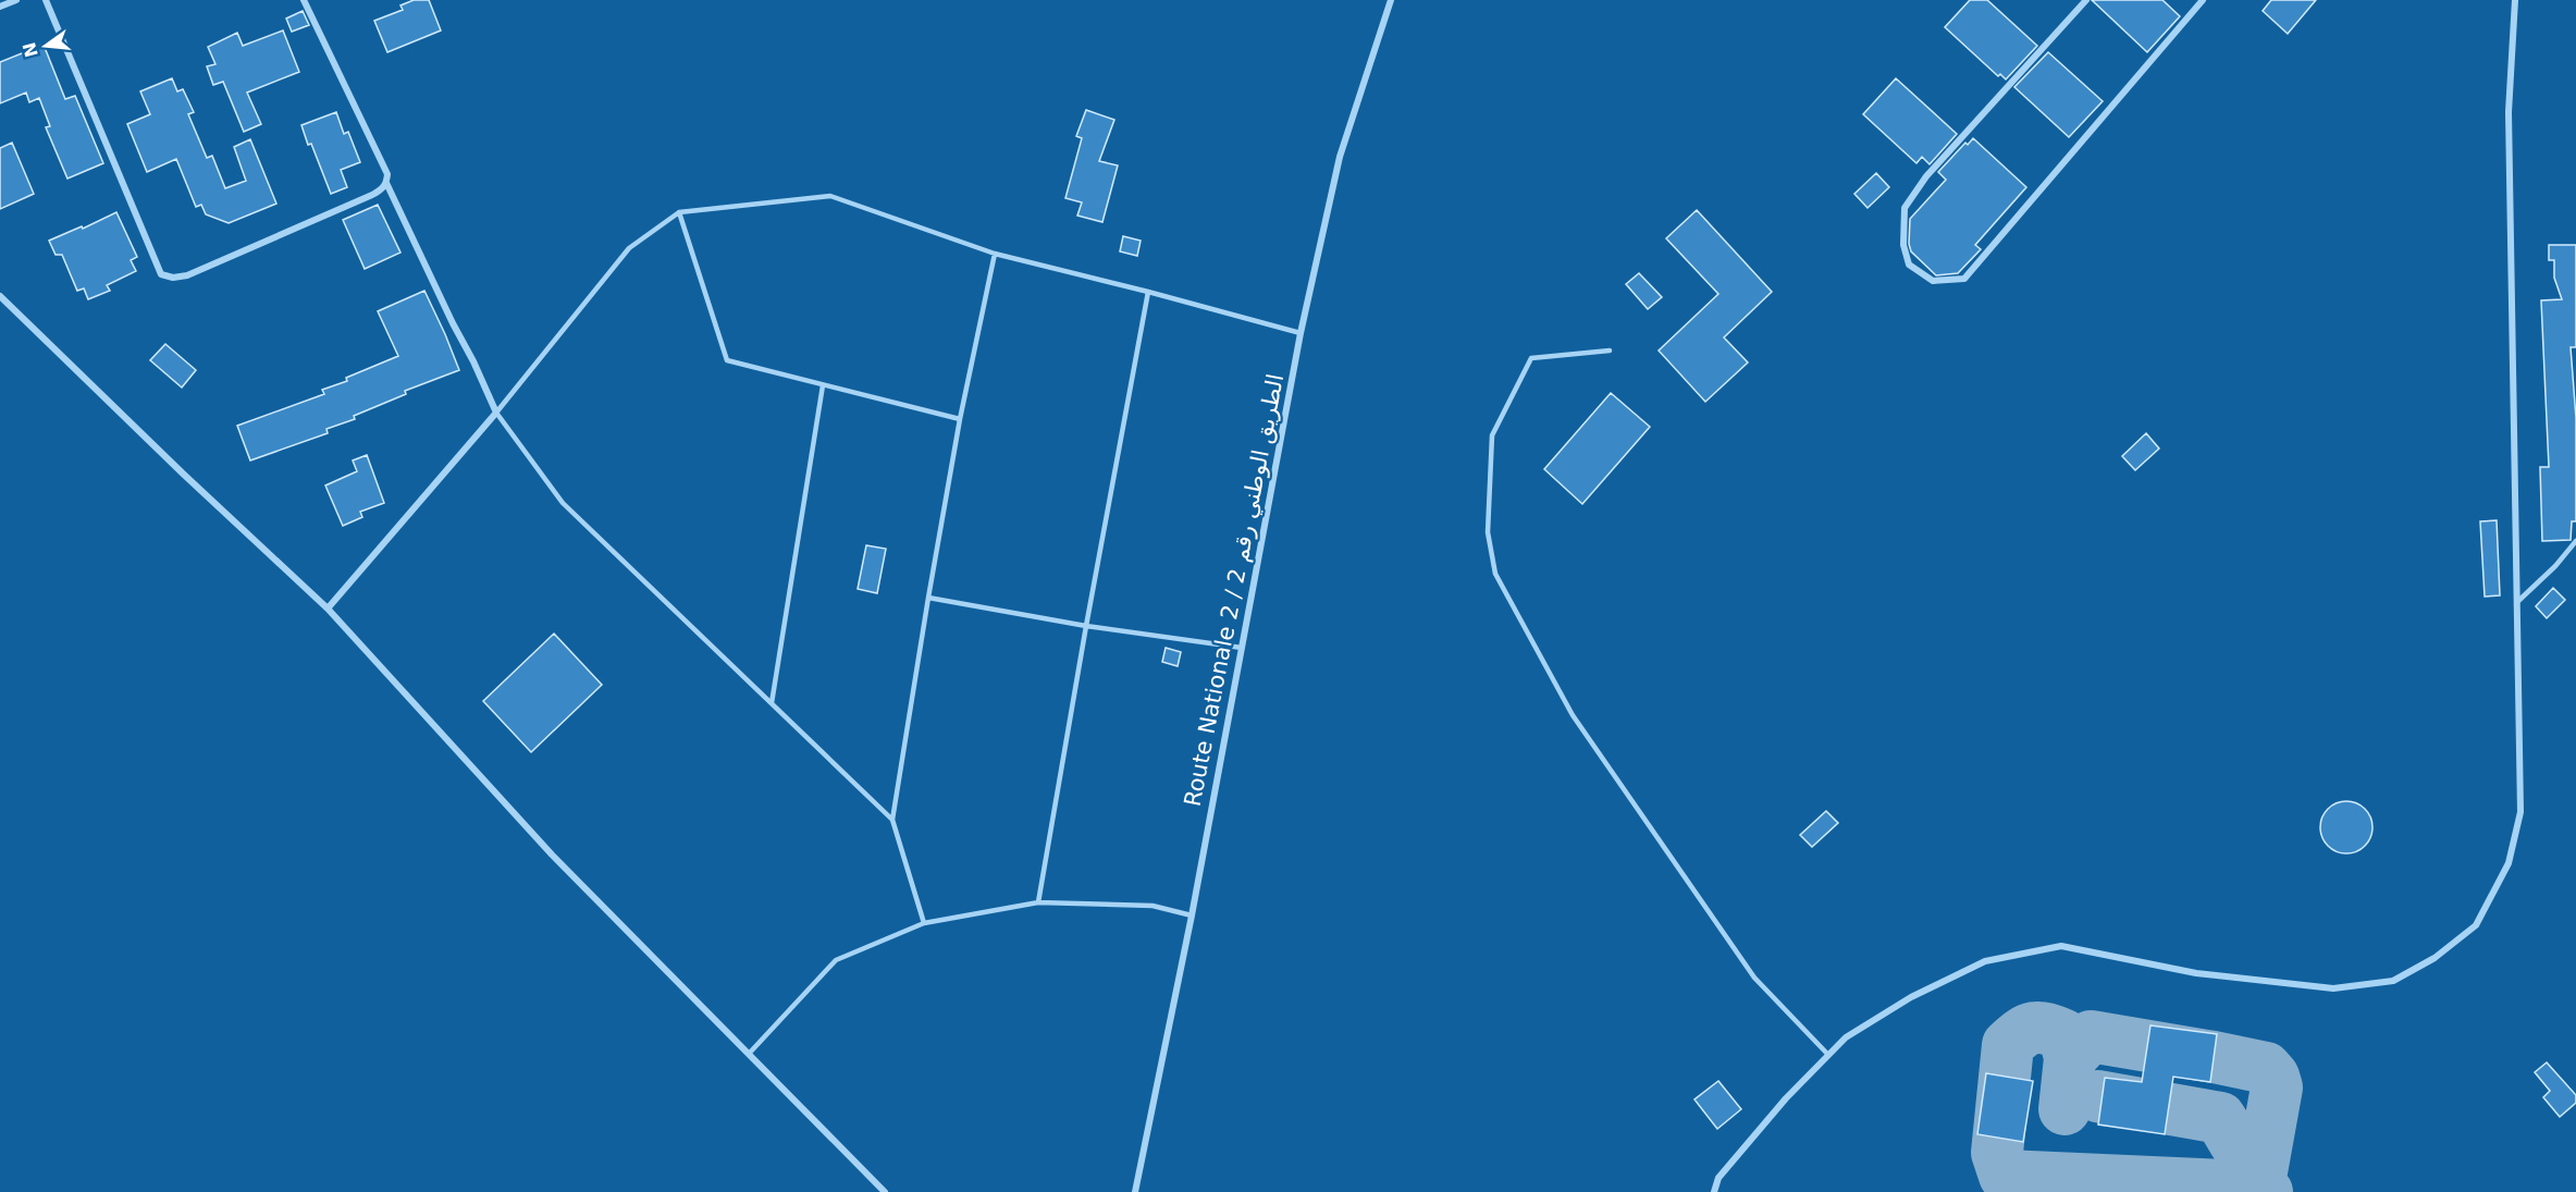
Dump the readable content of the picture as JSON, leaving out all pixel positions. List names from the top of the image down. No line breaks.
{"streets":{"street":["Route Nationale 2 / الطريق الوطني رقم 2"]},"north":"left"}
